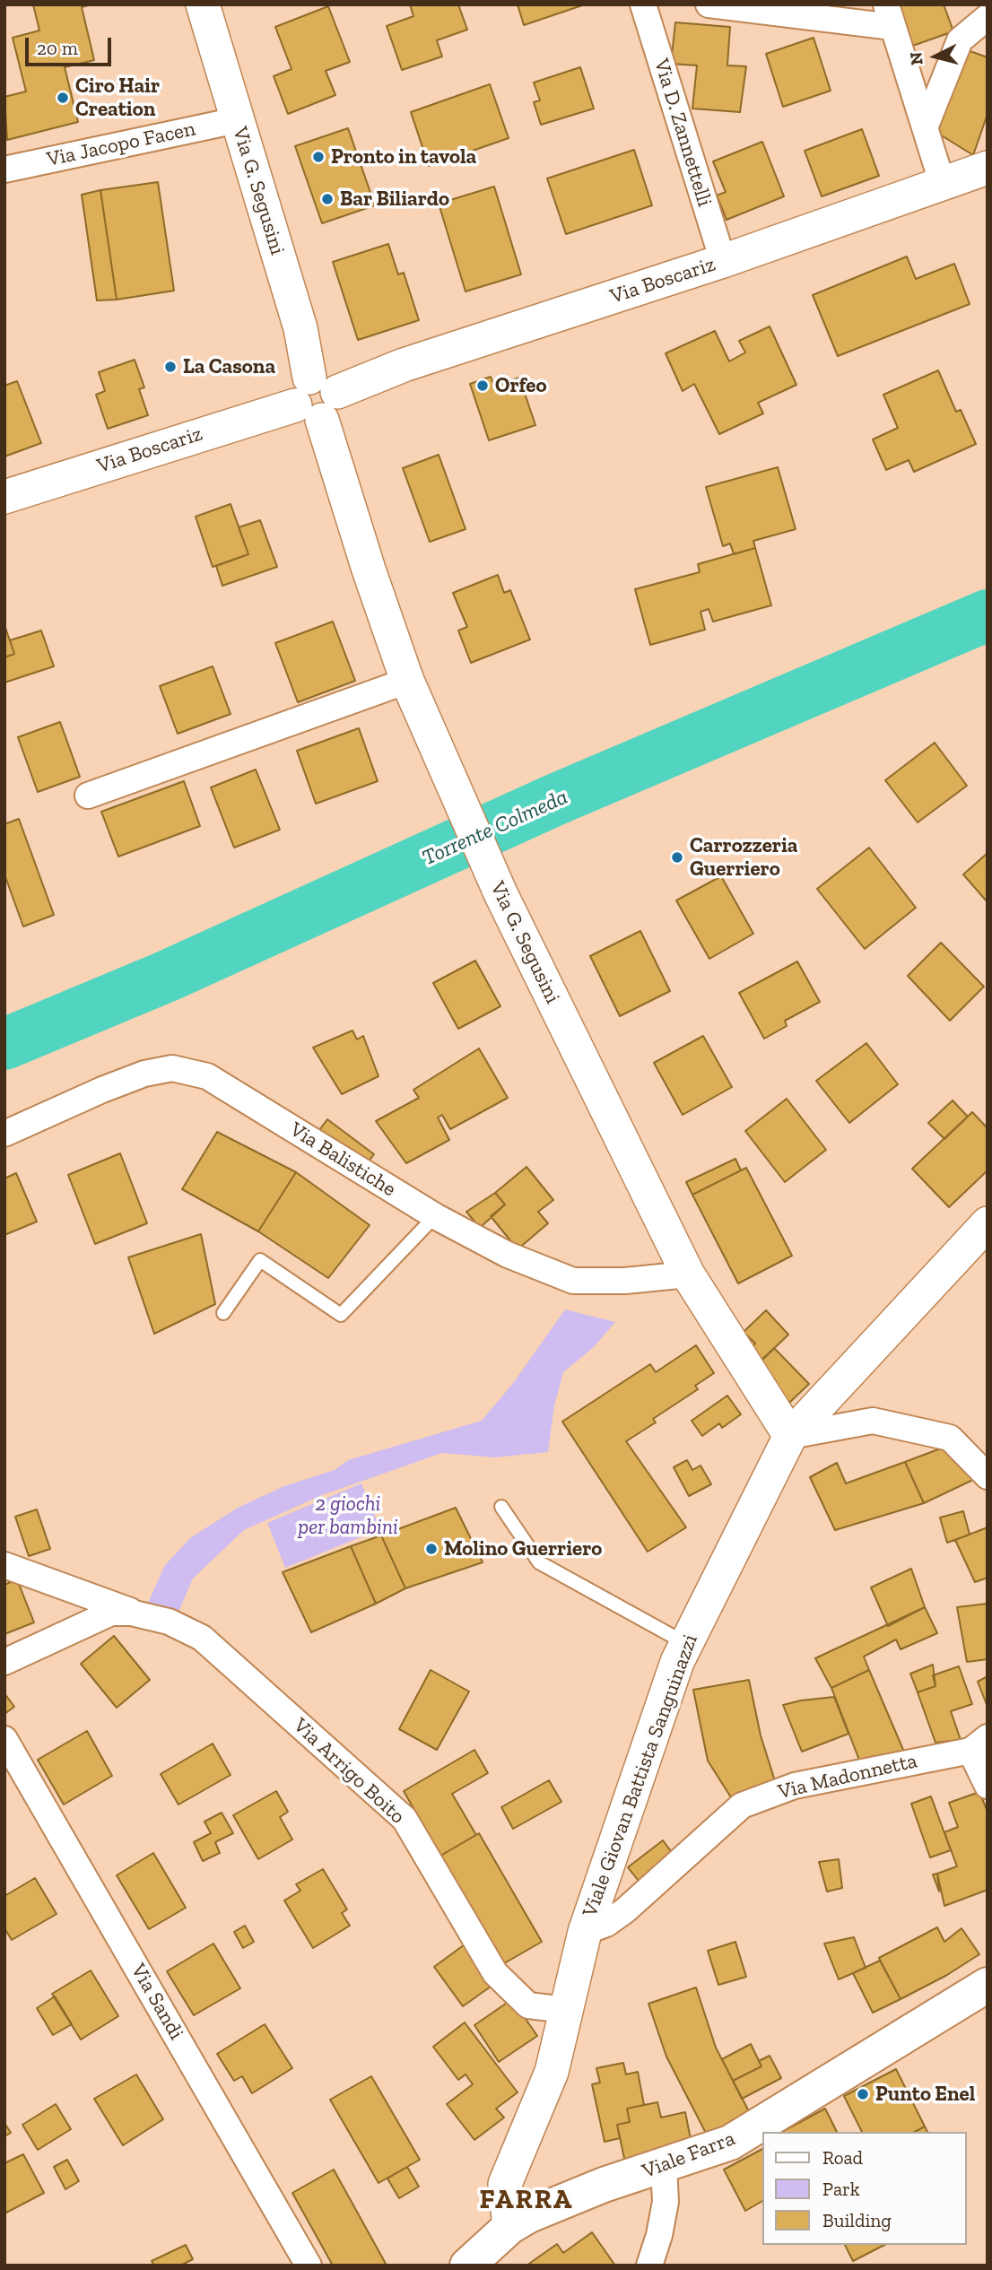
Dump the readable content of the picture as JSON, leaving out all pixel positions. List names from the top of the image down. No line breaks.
{"streets":{"main road":["Viale Farra"],"street":["Via D. Zannettelli","Via Jacopo Facen","Via G. Segusini","Via Boscariz","Via Balistiche","Via Arrigo Boito","Viale Giovan Battista Sanguinazzi","Via Madonnetta","Via Sandi"]},"crossings":[["Via D. Zannettelli","Via Boscariz"],["Via Jacopo Facen","Via G. Segusini"],["Via G. Segusini","Via Boscariz"],["Via G. Segusini","Via Balistiche"],["Via G. Segusini","Viale Giovan Battista Sanguinazzi"],["Via Arrigo Boito","Viale Giovan Battista Sanguinazzi"],["Viale Giovan Battista Sanguinazzi","Via Madonnetta"],["Viale Giovan Battista Sanguinazzi","Viale Farra"]],"districts":["FARRA"],"water":["Torrente Colmeda"],"parks":["2 giochi per bambini"],"places":["Ciro Hair Creation","Pronto in tavola","Bar Biliardo","La Casona","Orfeo","Carrozzeria Guerriero","Molino Guerriero","Punto Enel"],"legend":["Road","Park","Building"],"scale_bar":"20 m","north":"left"}
